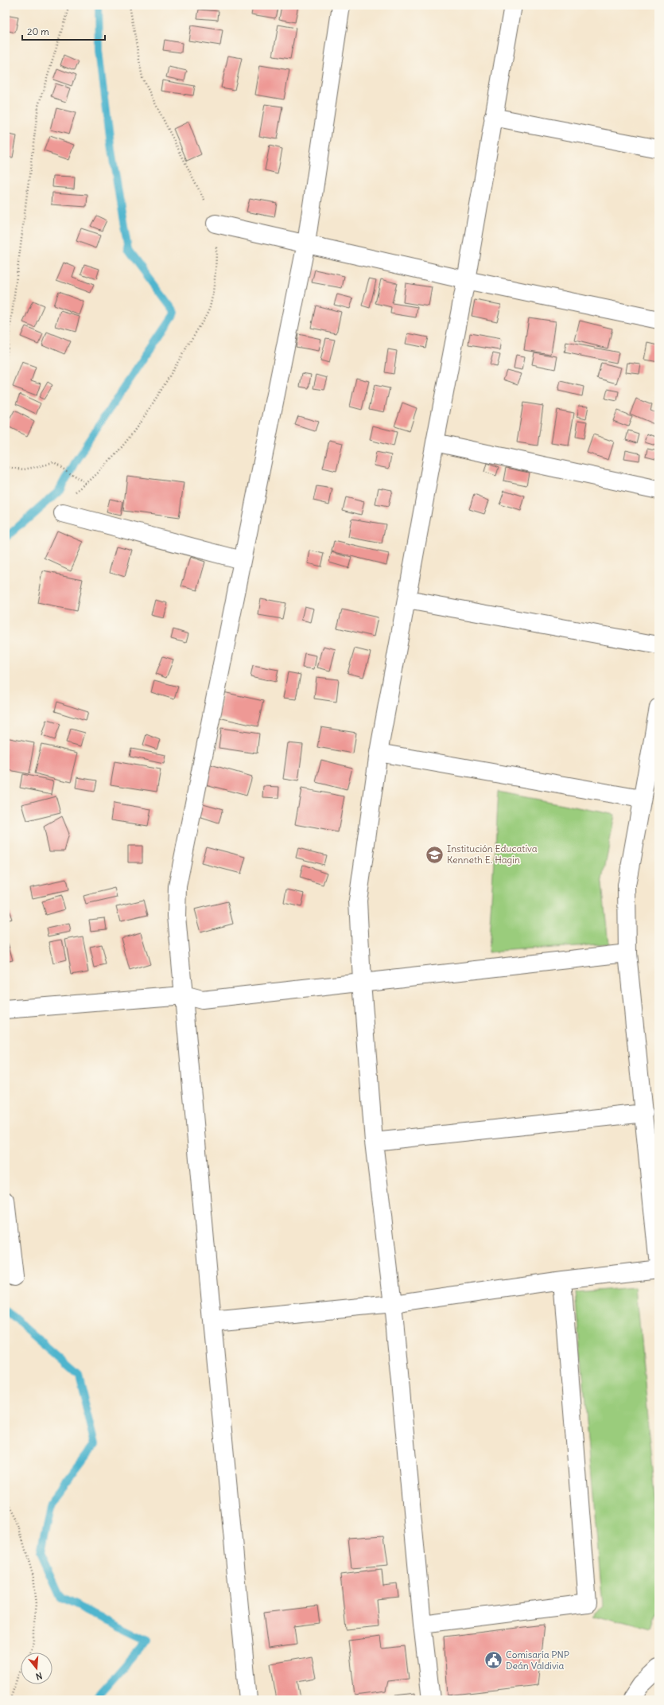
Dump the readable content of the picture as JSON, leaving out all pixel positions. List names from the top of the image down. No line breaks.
{"places":{"school or university":["Institución Educativa Kenneth E. Hagin"],"public building":["Comisaría PNP Deán Valdivia"]},"scale_bar":"20 m","north":"bottom"}
